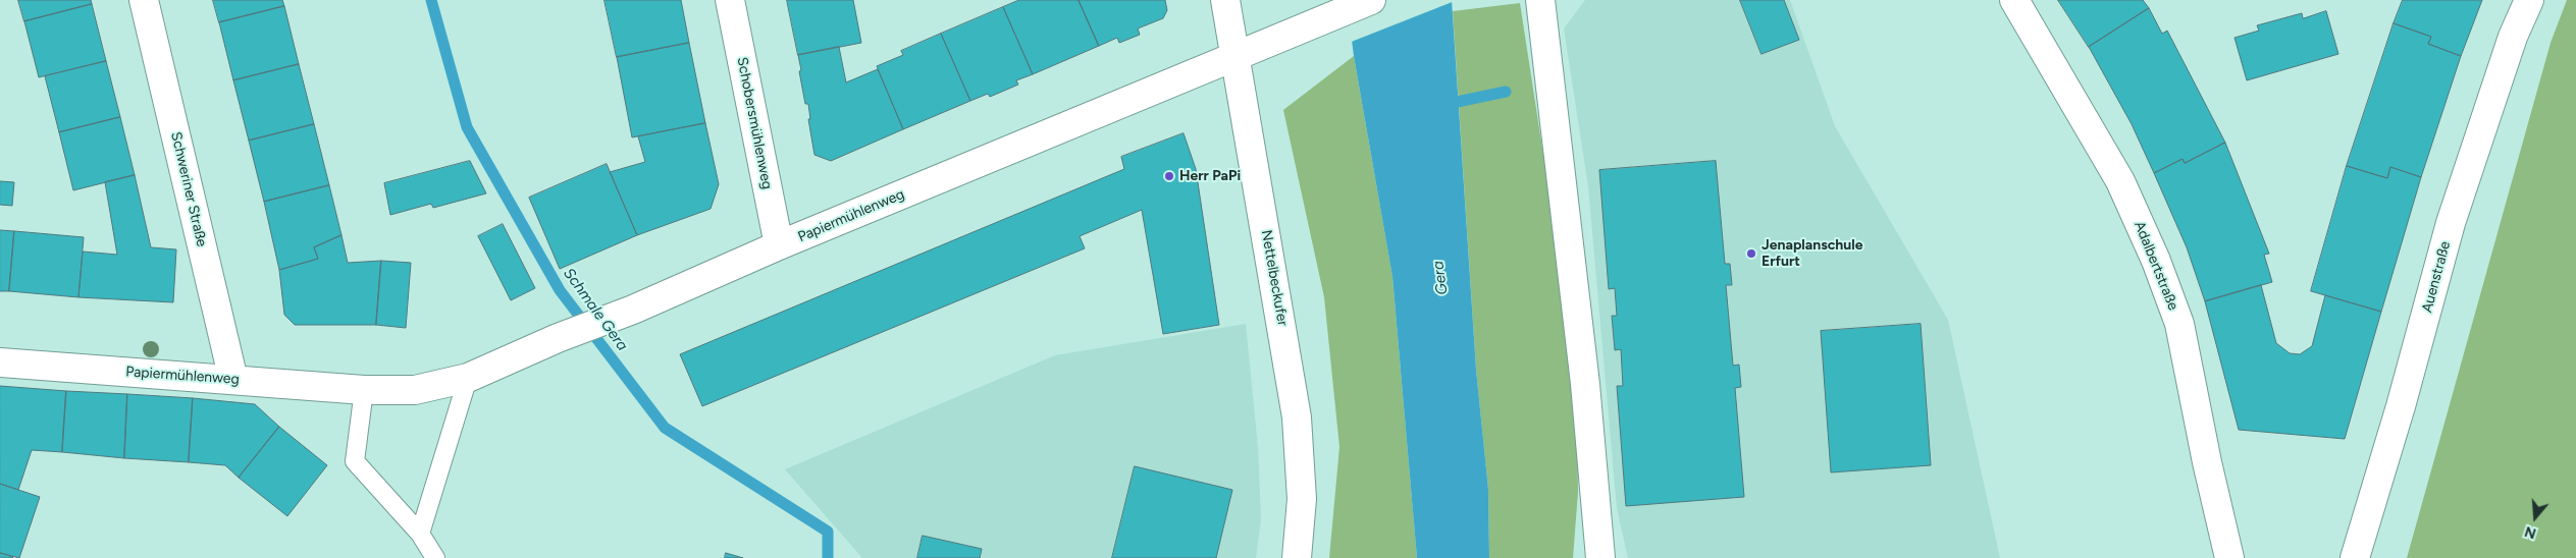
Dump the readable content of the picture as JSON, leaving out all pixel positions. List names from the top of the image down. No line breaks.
{"streets":{"street":["Schobersmühlenweg","Schweriner Straße","Papiermühlenweg","Adalbertstraße","Auenstraße","Nettelbeckufer"]},"crossings":[["Schobersmühlenweg","Papiermühlenweg"],["Schweriner Straße","Papiermühlenweg"],["Papiermühlenweg","Nettelbeckufer"]],"water":["Gera","Schmale Gera"],"places":["Herr PaPi","Jenaplanschule Erfurt"],"north":"bottom"}
